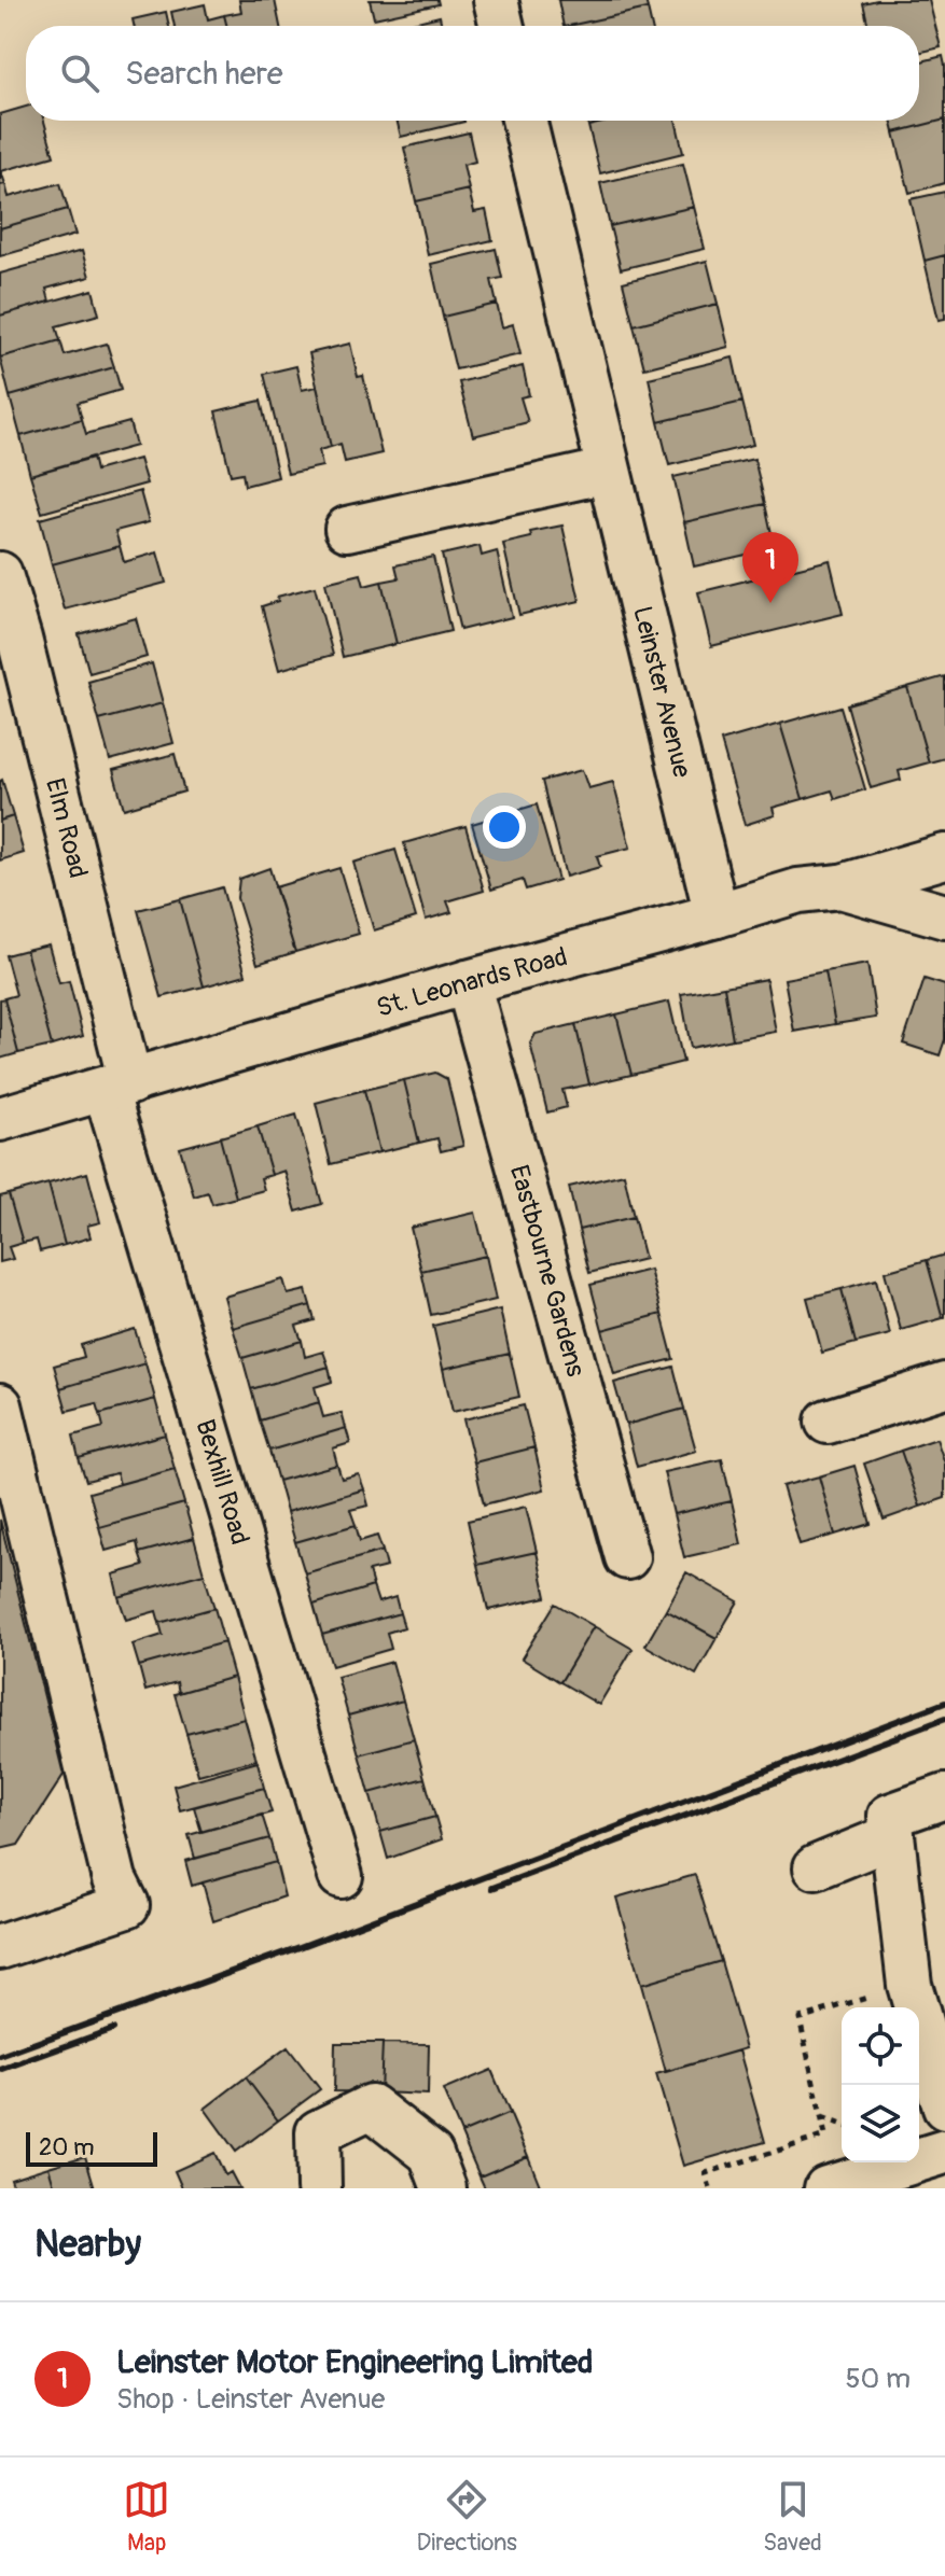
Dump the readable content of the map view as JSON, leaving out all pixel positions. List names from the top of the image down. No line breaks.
{"streets":{"street":["Leinster Avenue","Elm Road","St. Leonards Road","Eastbourne Gardens","Bexhill Road"]},"crossings":[["Leinster Avenue","St. Leonards Road"],["Elm Road","St. Leonards Road"],["Elm Road","Bexhill Road"],["St. Leonards Road","Eastbourne Gardens"],["St. Leonards Road","Bexhill Road"]],"scale_bar":"20 m","page":{"search":"Search here","pins":"1","scale":"20 m","heading":"Nearby","list":[{"mark":"1","name":"Leinster Motor Engineering Limited","note":"Shop · Leinster Avenue","value":"50 m"}],"nav":["Map","Directions","Saved"]}}
